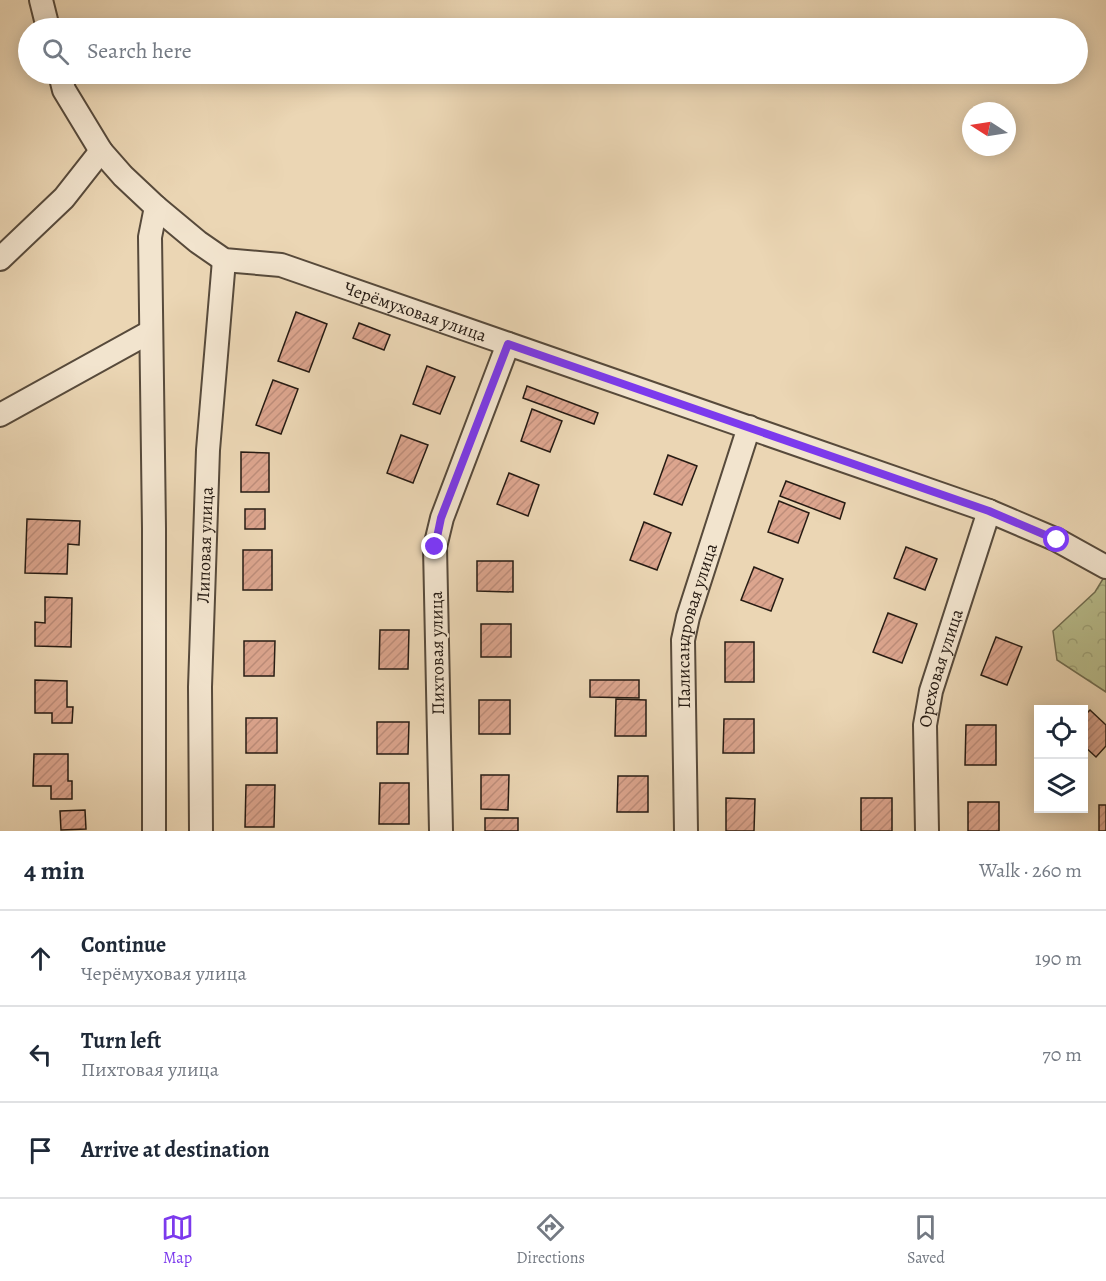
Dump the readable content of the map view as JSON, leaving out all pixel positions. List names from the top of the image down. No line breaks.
{"streets":{"street":["Черёмуховая улица","Липовая улица","Палисандровая улица","Пихтовая улица","Ореховая улица"]},"crossings":[["Черёмуховая улица","Липовая улица"],["Черёмуховая улица","Палисандровая улица"],["Черёмуховая улица","Пихтовая улица"],["Черёмуховая улица","Ореховая улица"]],"north":"left","page":{"search":"Search here","heading":["4 min","Walk · 260 m"],"list":[["Continue","Черёмуховая улица","190 m"],["Turn left","Пихтовая улица","70 m"],"Arrive at destination"],"nav":["Map","Directions","Saved"]}}
